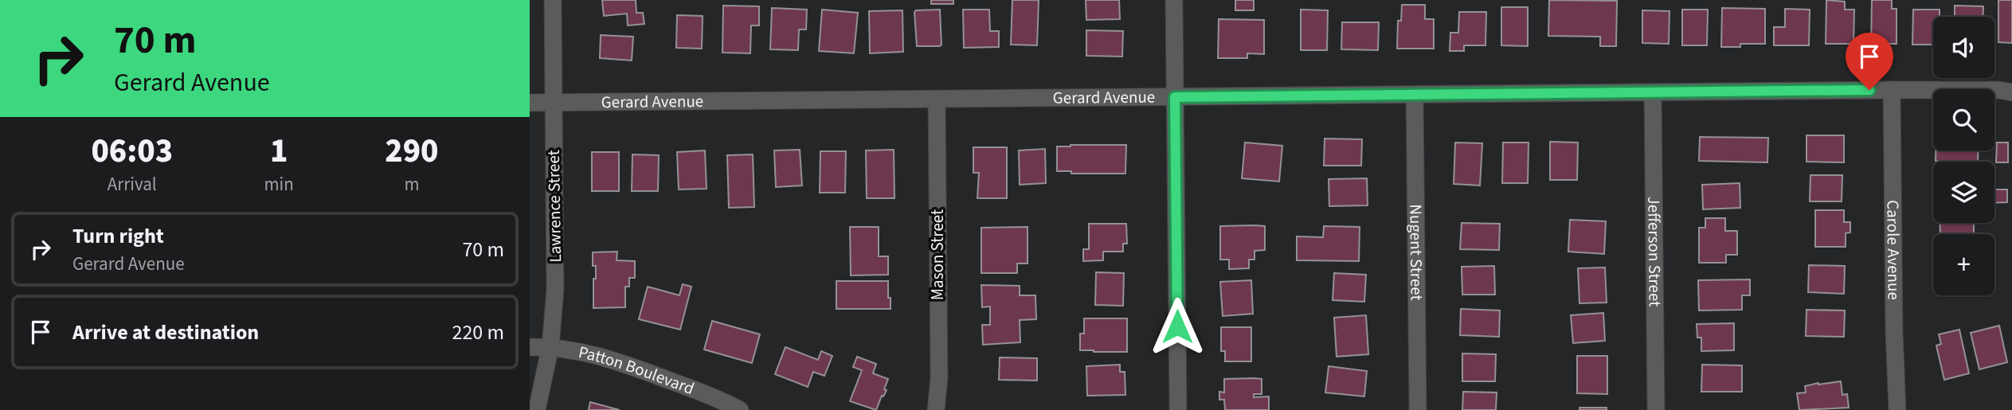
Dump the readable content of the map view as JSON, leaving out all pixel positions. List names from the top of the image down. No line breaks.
{"streets":{"street":["Gerard Avenue","Lawrence Street","Carole Avenue","Jefferson Street","Nugent Street","Mason Street","Patton Boulevard"]},"crossings":[["Gerard Avenue","Lawrence Street"],["Gerard Avenue","Carole Avenue"],["Gerard Avenue","Jefferson Street"],["Gerard Avenue","Nugent Street"],["Gerard Avenue","Mason Street"],["Lawrence Street","Patton Boulevard"]],"page":{"turn":["70 m","Gerard Avenue"],"map_buttons":"+","eta":["06:03","Arrival","1","min","290","m"],"list":[{"name":"Turn right","note":"Gerard Avenue","value":"70 m"},{"name":"Arrive at destination","value":"220 m"}]}}
